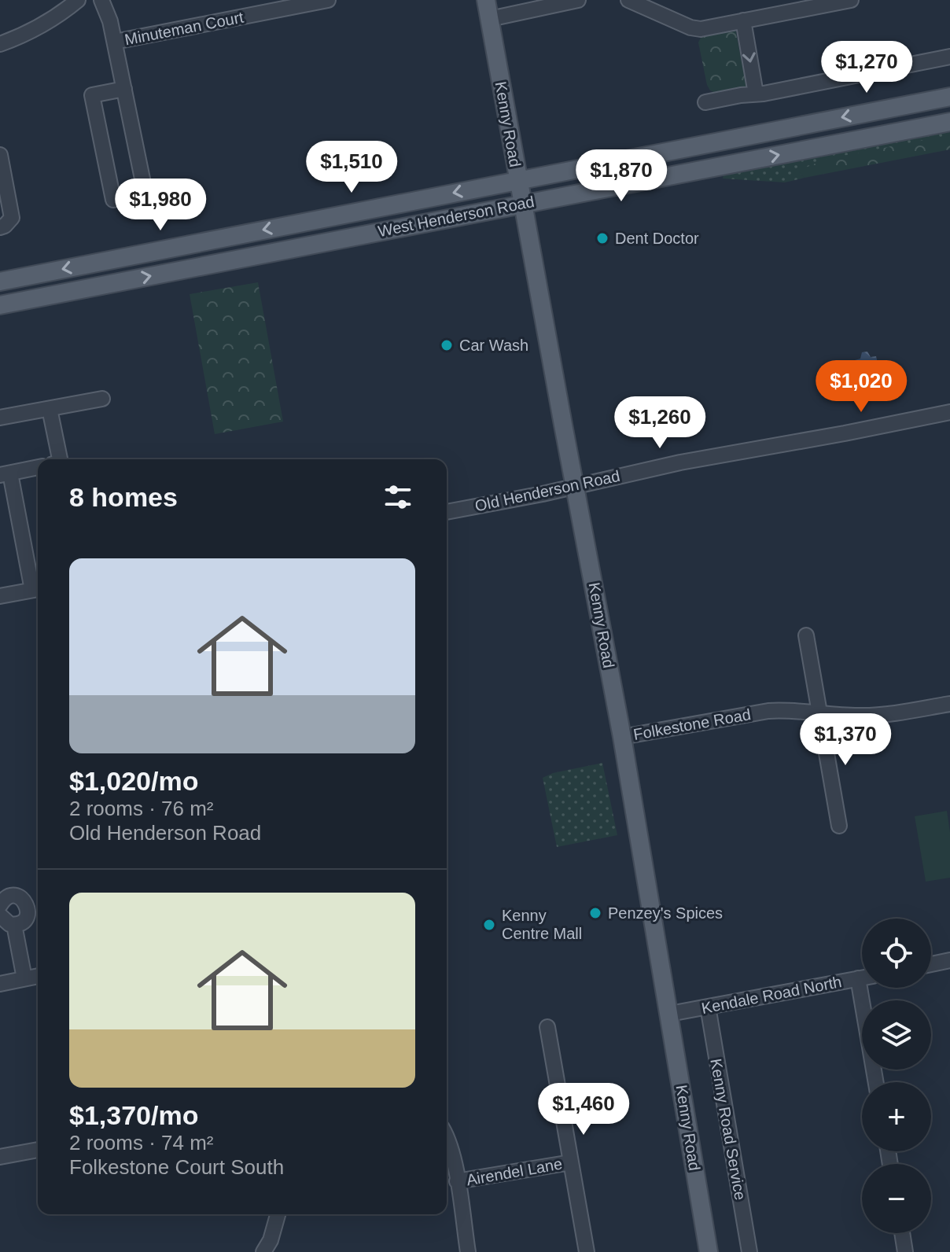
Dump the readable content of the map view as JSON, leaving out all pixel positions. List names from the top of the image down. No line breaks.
{"streets":{"main road":["Kenny Road","West Henderson Road"],"street":["Minuteman Court","Old Henderson Road","Folkestone Road","Kendale Road North","Kenny Road Service","Airendel Lane"]},"crossings":[["Kenny Road","West Henderson Road"],["Kenny Road","Old Henderson Road"],["Kenny Road","Folkestone Road"],["Kenny Road","Kendale Road North"],["Kendale Road North","Kenny Road Service"]],"places":["Dent Doctor","Car Wash","Penzey's Spices","Kenny Centre Mall"],"page":{"price":["$1,270","$1,510","$1,870","$1,980","$1,020","$1,260","$1,370","$1,460"],"heading":"8 homes","list":[{"name":"$1,020/mo","note":"2 rooms · 76 m² · Old Henderson Road"},{"name":"$1,370/mo","note":"2 rooms · 74 m² · Folkestone Court South"}],"map_buttons":["+","−"]}}
